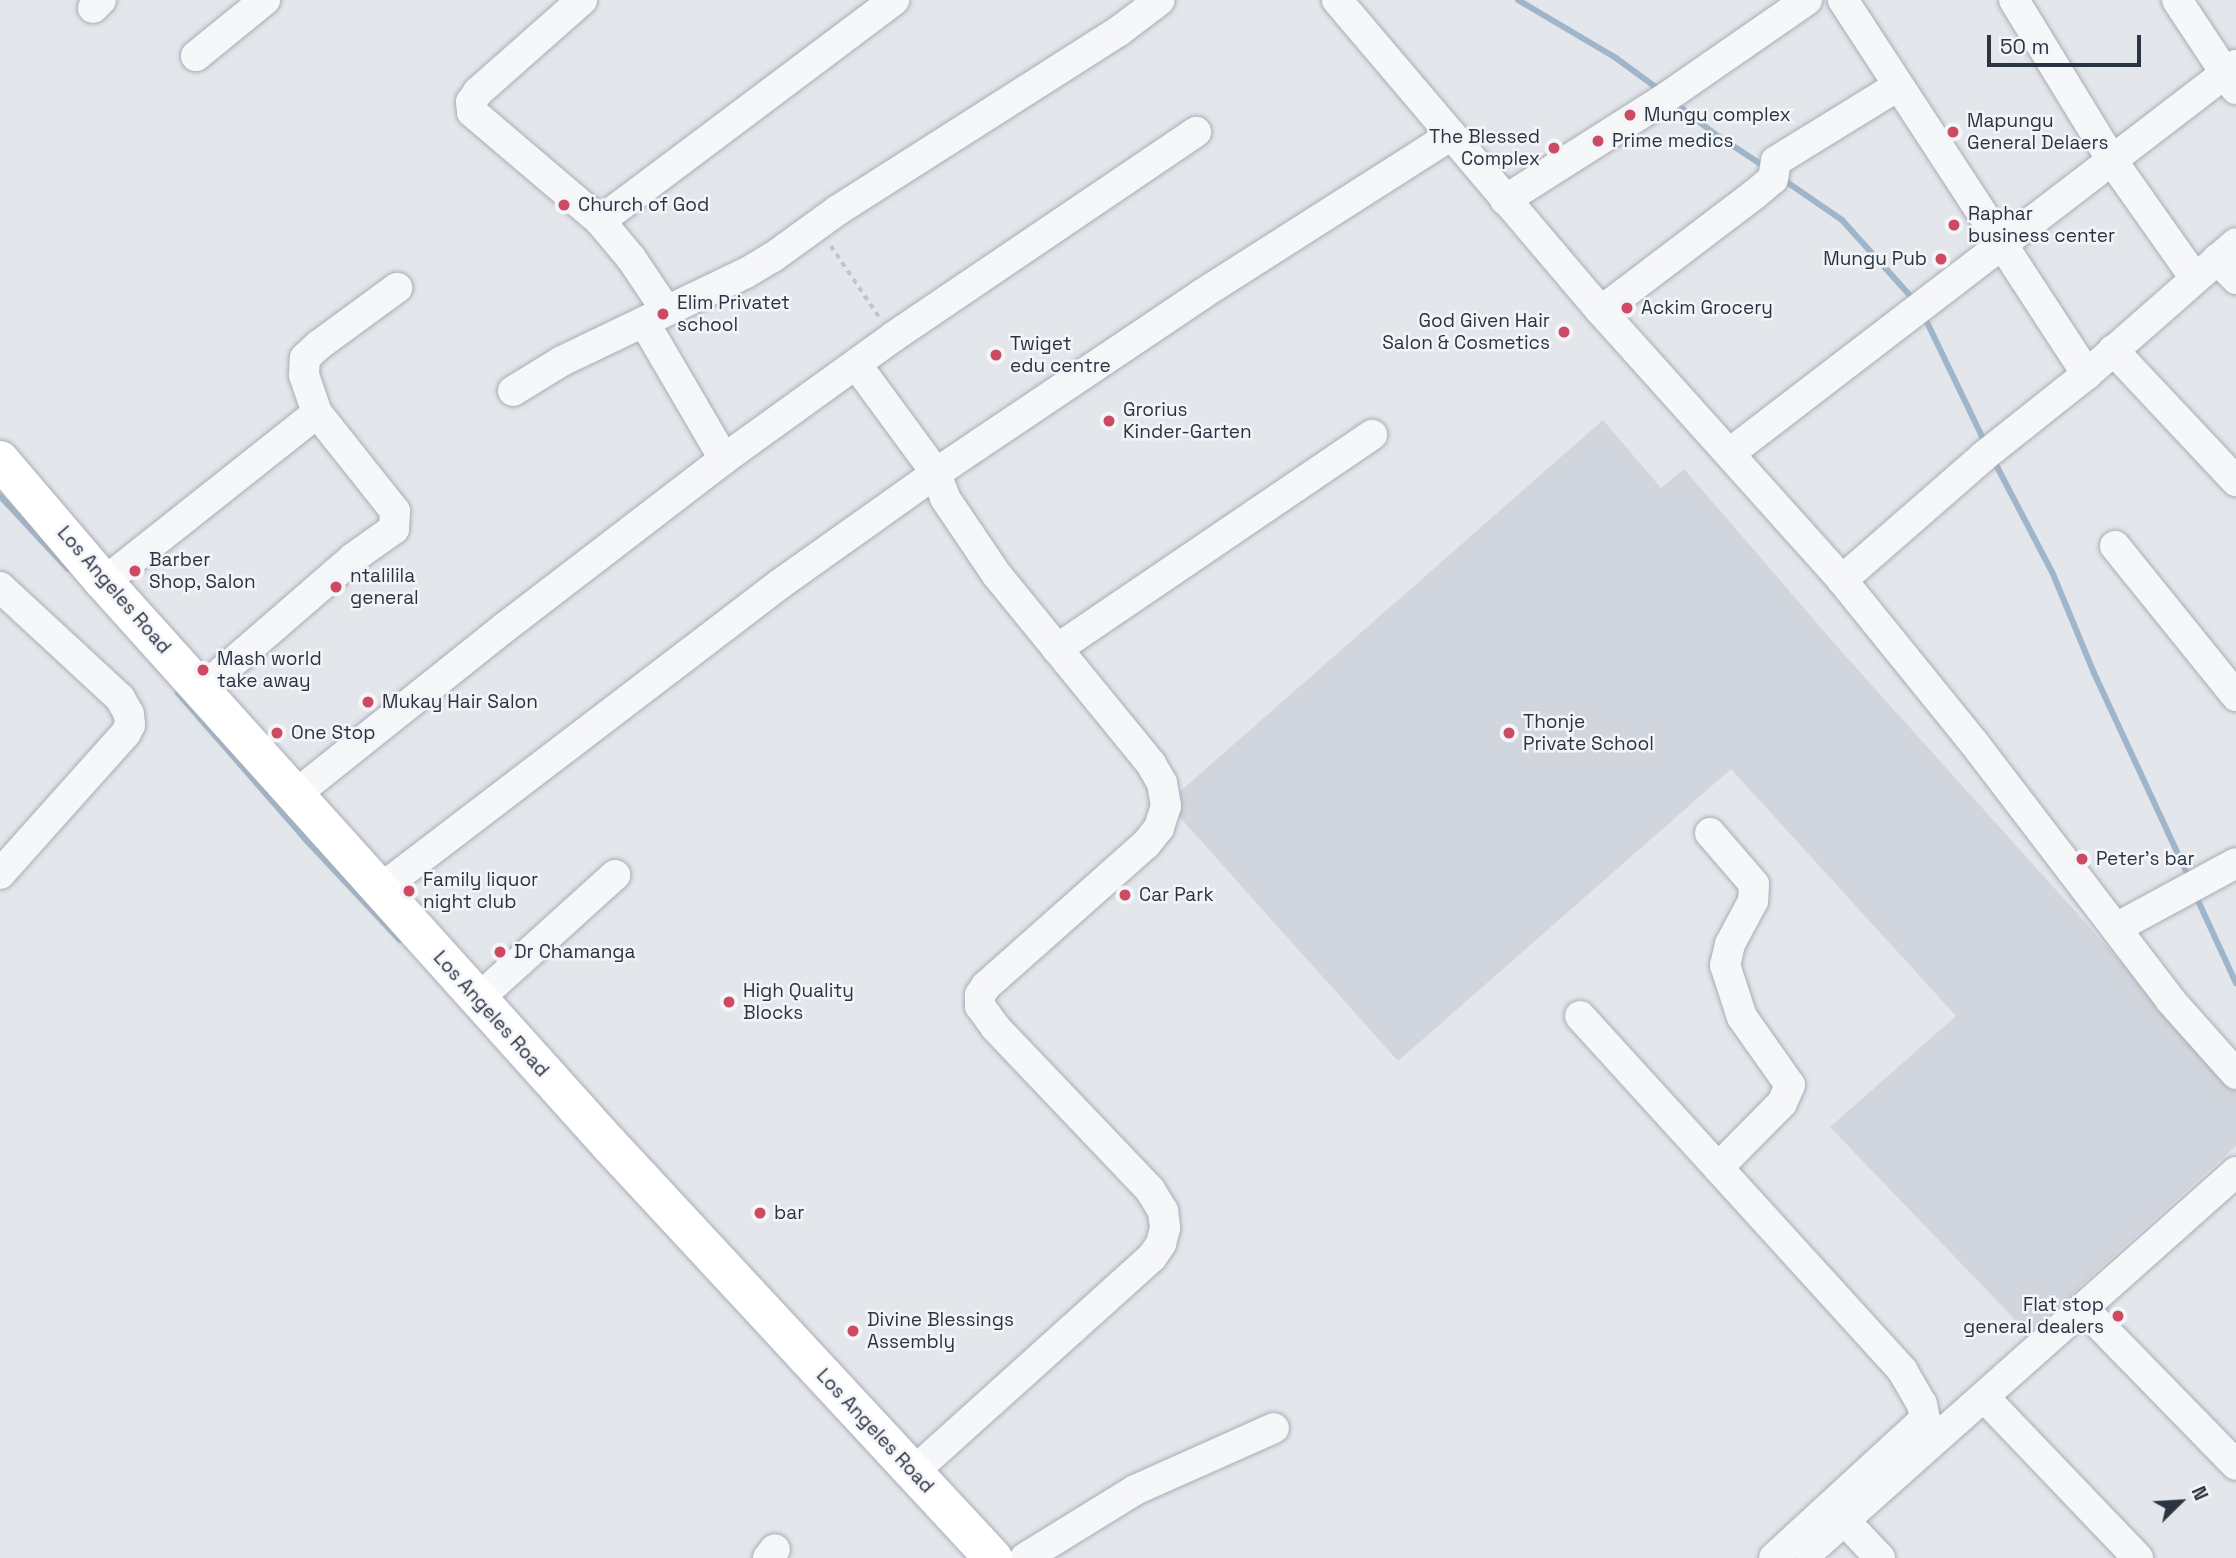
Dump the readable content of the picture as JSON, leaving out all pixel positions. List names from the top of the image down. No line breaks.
{"streets":{"main road":["Los Angeles Road"]},"places":["Mungu complex","Mapungu General Delaers","Prime medics","The Blessed Complex","Church of God","Raphar business center","Mungu Pub","Ackim Grocery","Elim Privatet school","God Given Hair Salon & Cosmetics","Twiget edu centre","Grorius Kinder-Garten","Barber Shop, Salon","ntalilila general","Mash world take away","Mukay Hair Salon","One Stop","Thonje Private School","Peter's bar","Family liquor night club","Car Park","Dr Chamanga","High Quality Blocks","bar","Flat stop general dealers","Divine Blessings Assembly"],"scale_bar":"50 m","north":"top right"}
